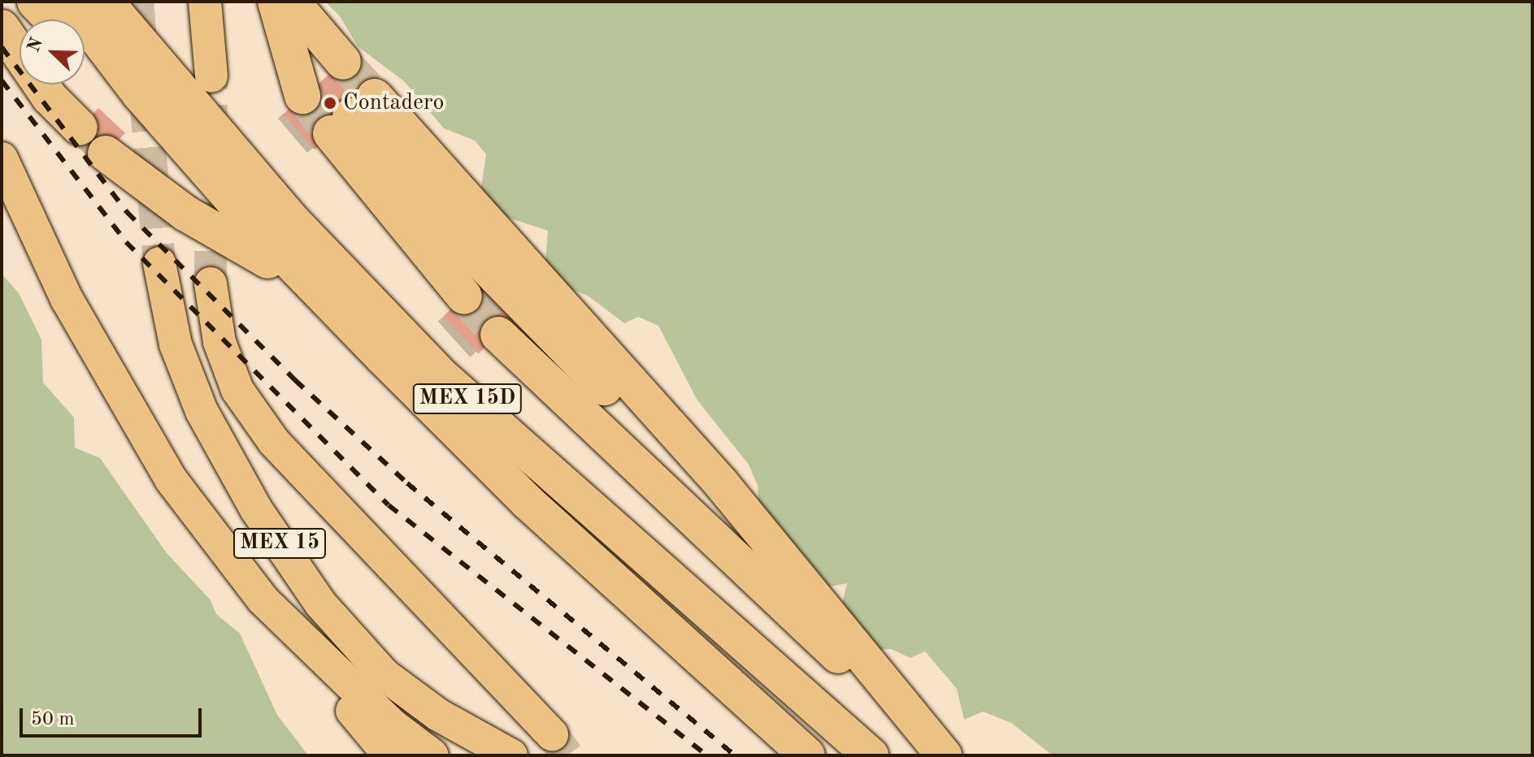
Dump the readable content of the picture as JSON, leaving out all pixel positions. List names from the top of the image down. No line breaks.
{"streets":{"highway":["MEX 15D"],"main road":["MEX 15"]},"places":["Contadero"],"scale_bar":"50 m","north":"top left"}
